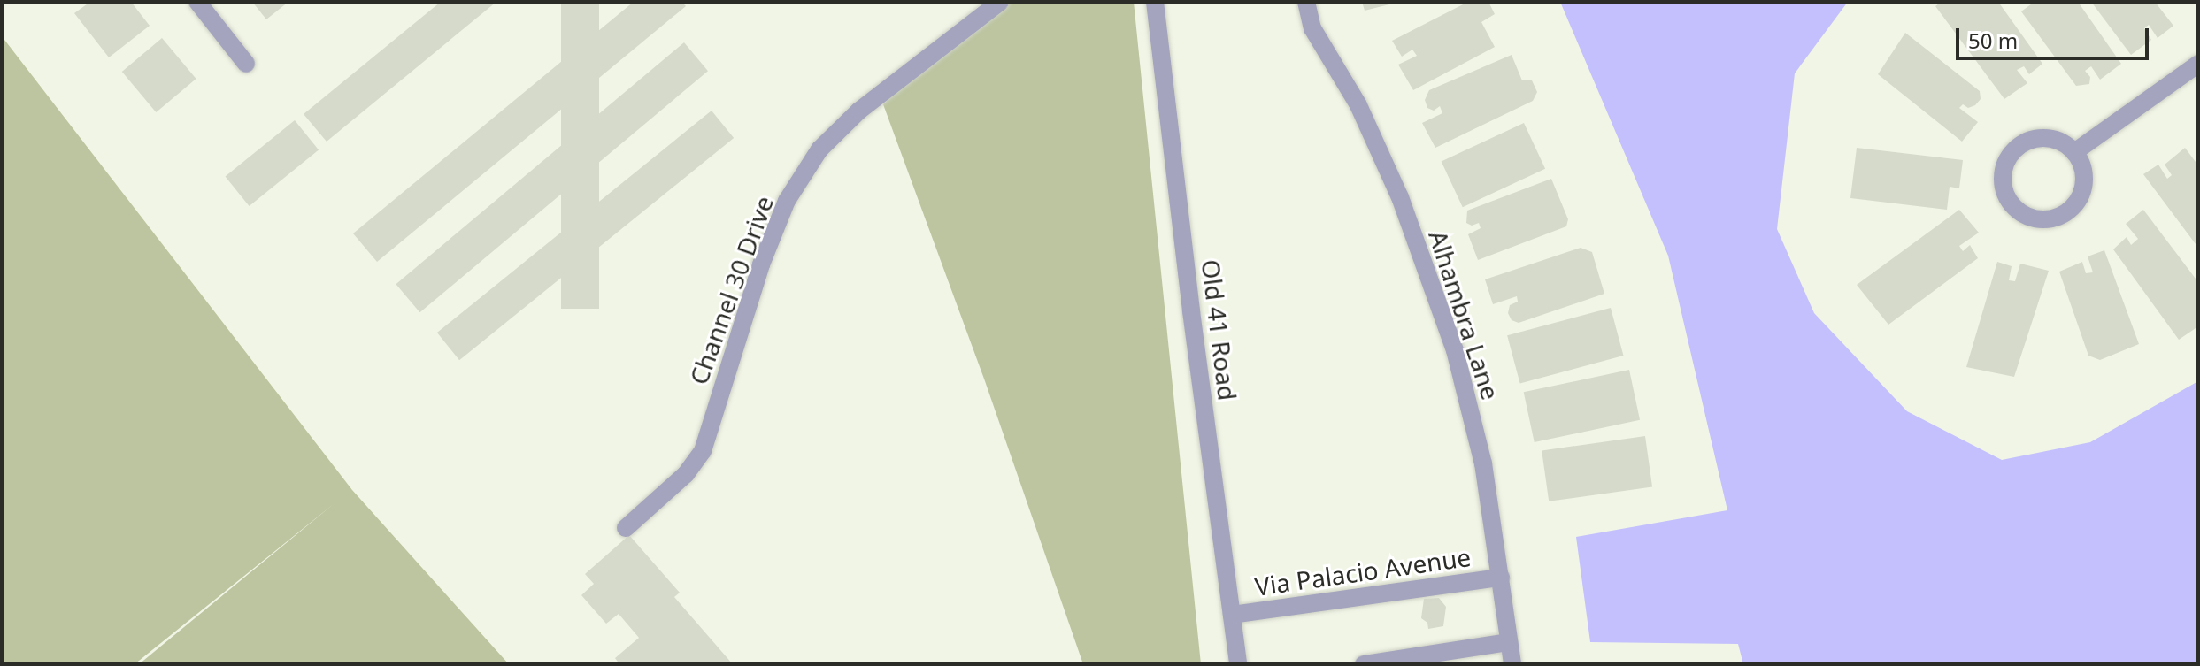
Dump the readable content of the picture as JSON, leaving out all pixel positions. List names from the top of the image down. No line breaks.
{"streets":{"street":["Channel 30 Drive","Alhambra Lane","Old 41 Road","Via Palacio Avenue"]},"crossings":[["Alhambra Lane","Via Palacio Avenue"],["Old 41 Road","Via Palacio Avenue"]],"scale_bar":"50 m"}
